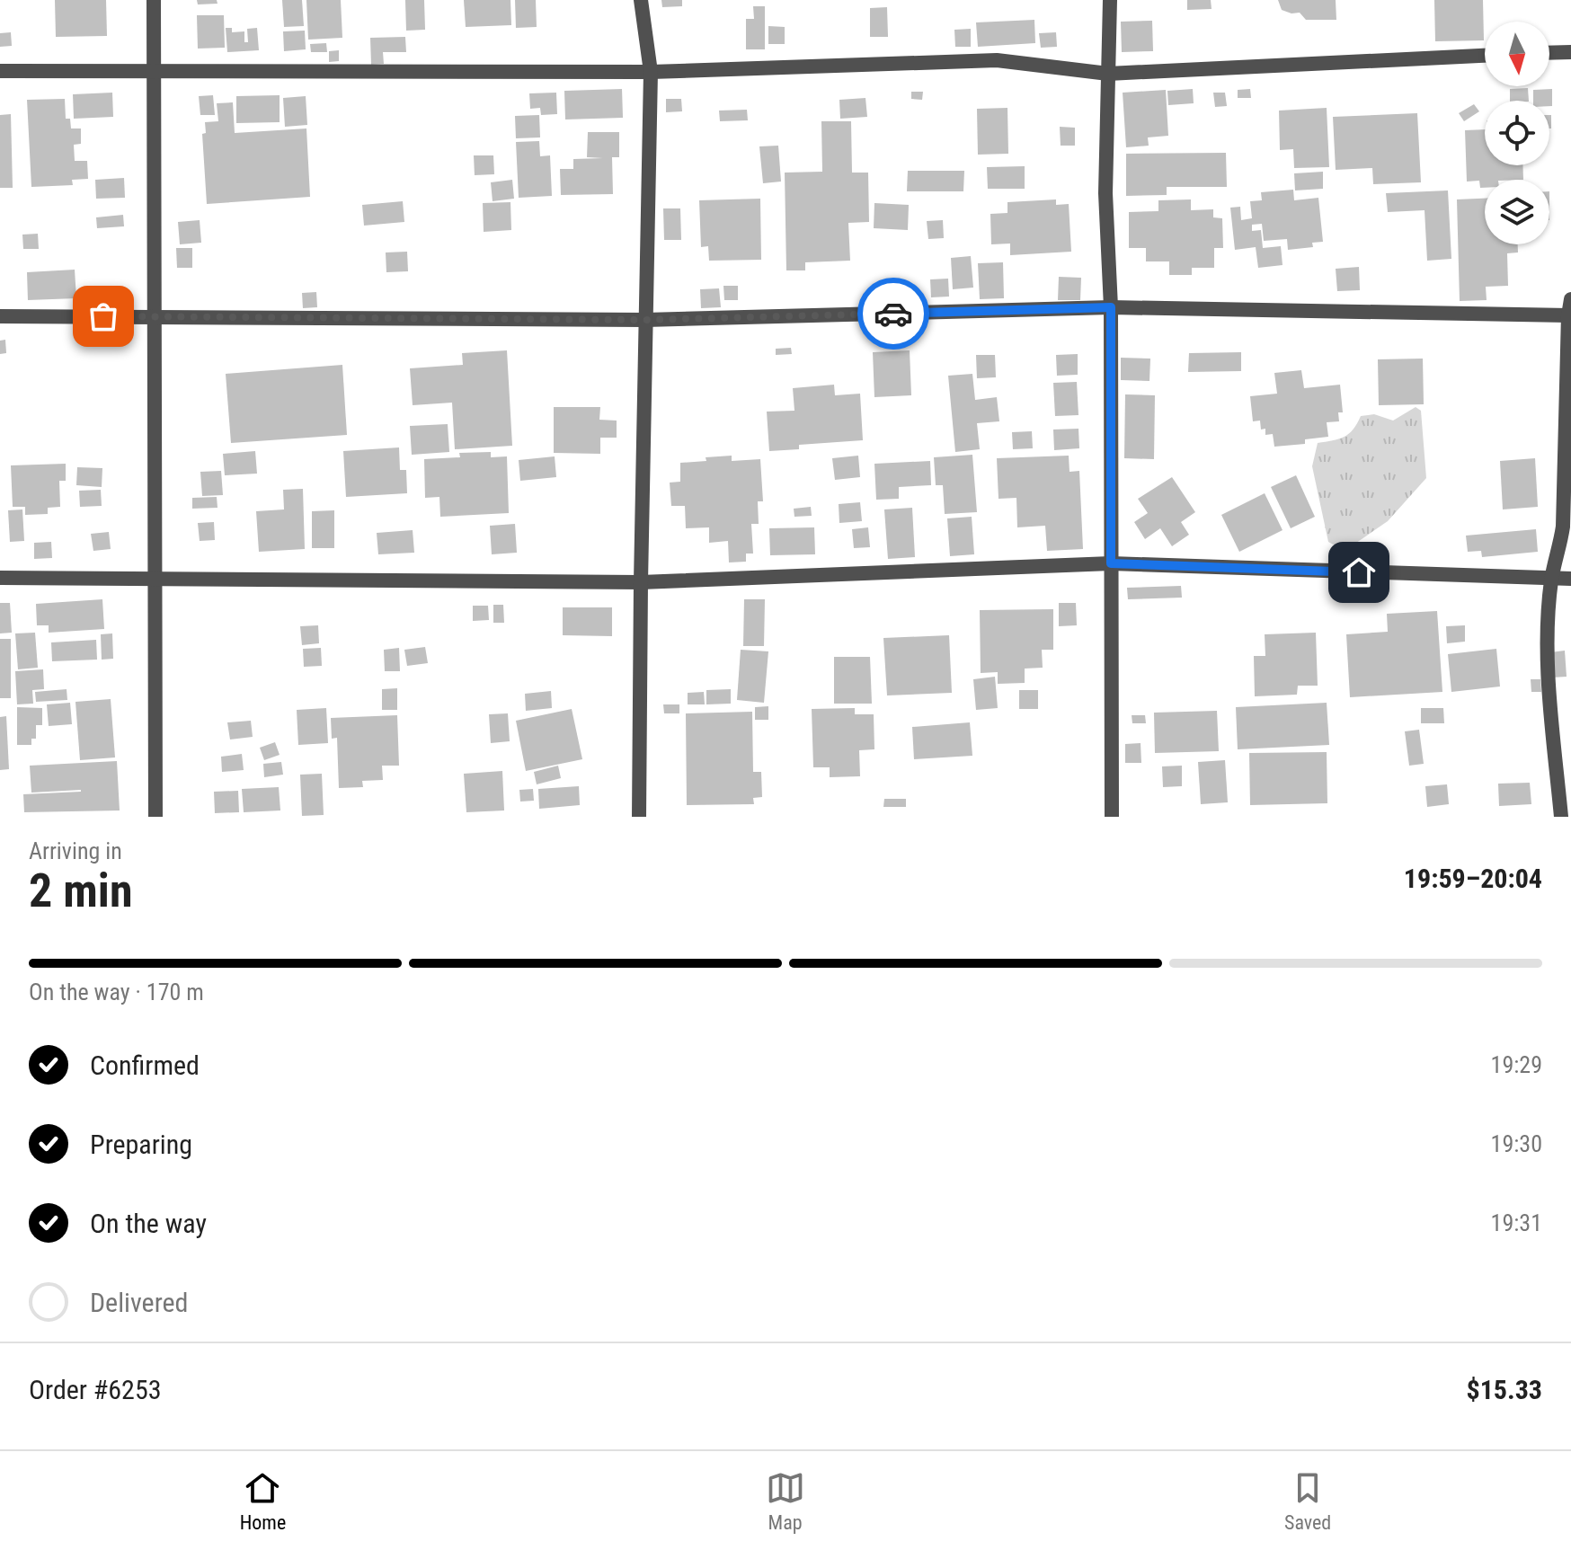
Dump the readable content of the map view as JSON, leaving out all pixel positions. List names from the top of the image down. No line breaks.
{"north":"bottom","page":{"heading":["2 min","Arriving in","19:59–20:04"],"panel":["Order #6253","$15.33"],"bar":"On the way · 170 m","list":[["Confirmed","19:29"],["Preparing","19:30"],["On the way","19:31"],"Delivered"],"tabs":["Home","Map","Saved"]}}
